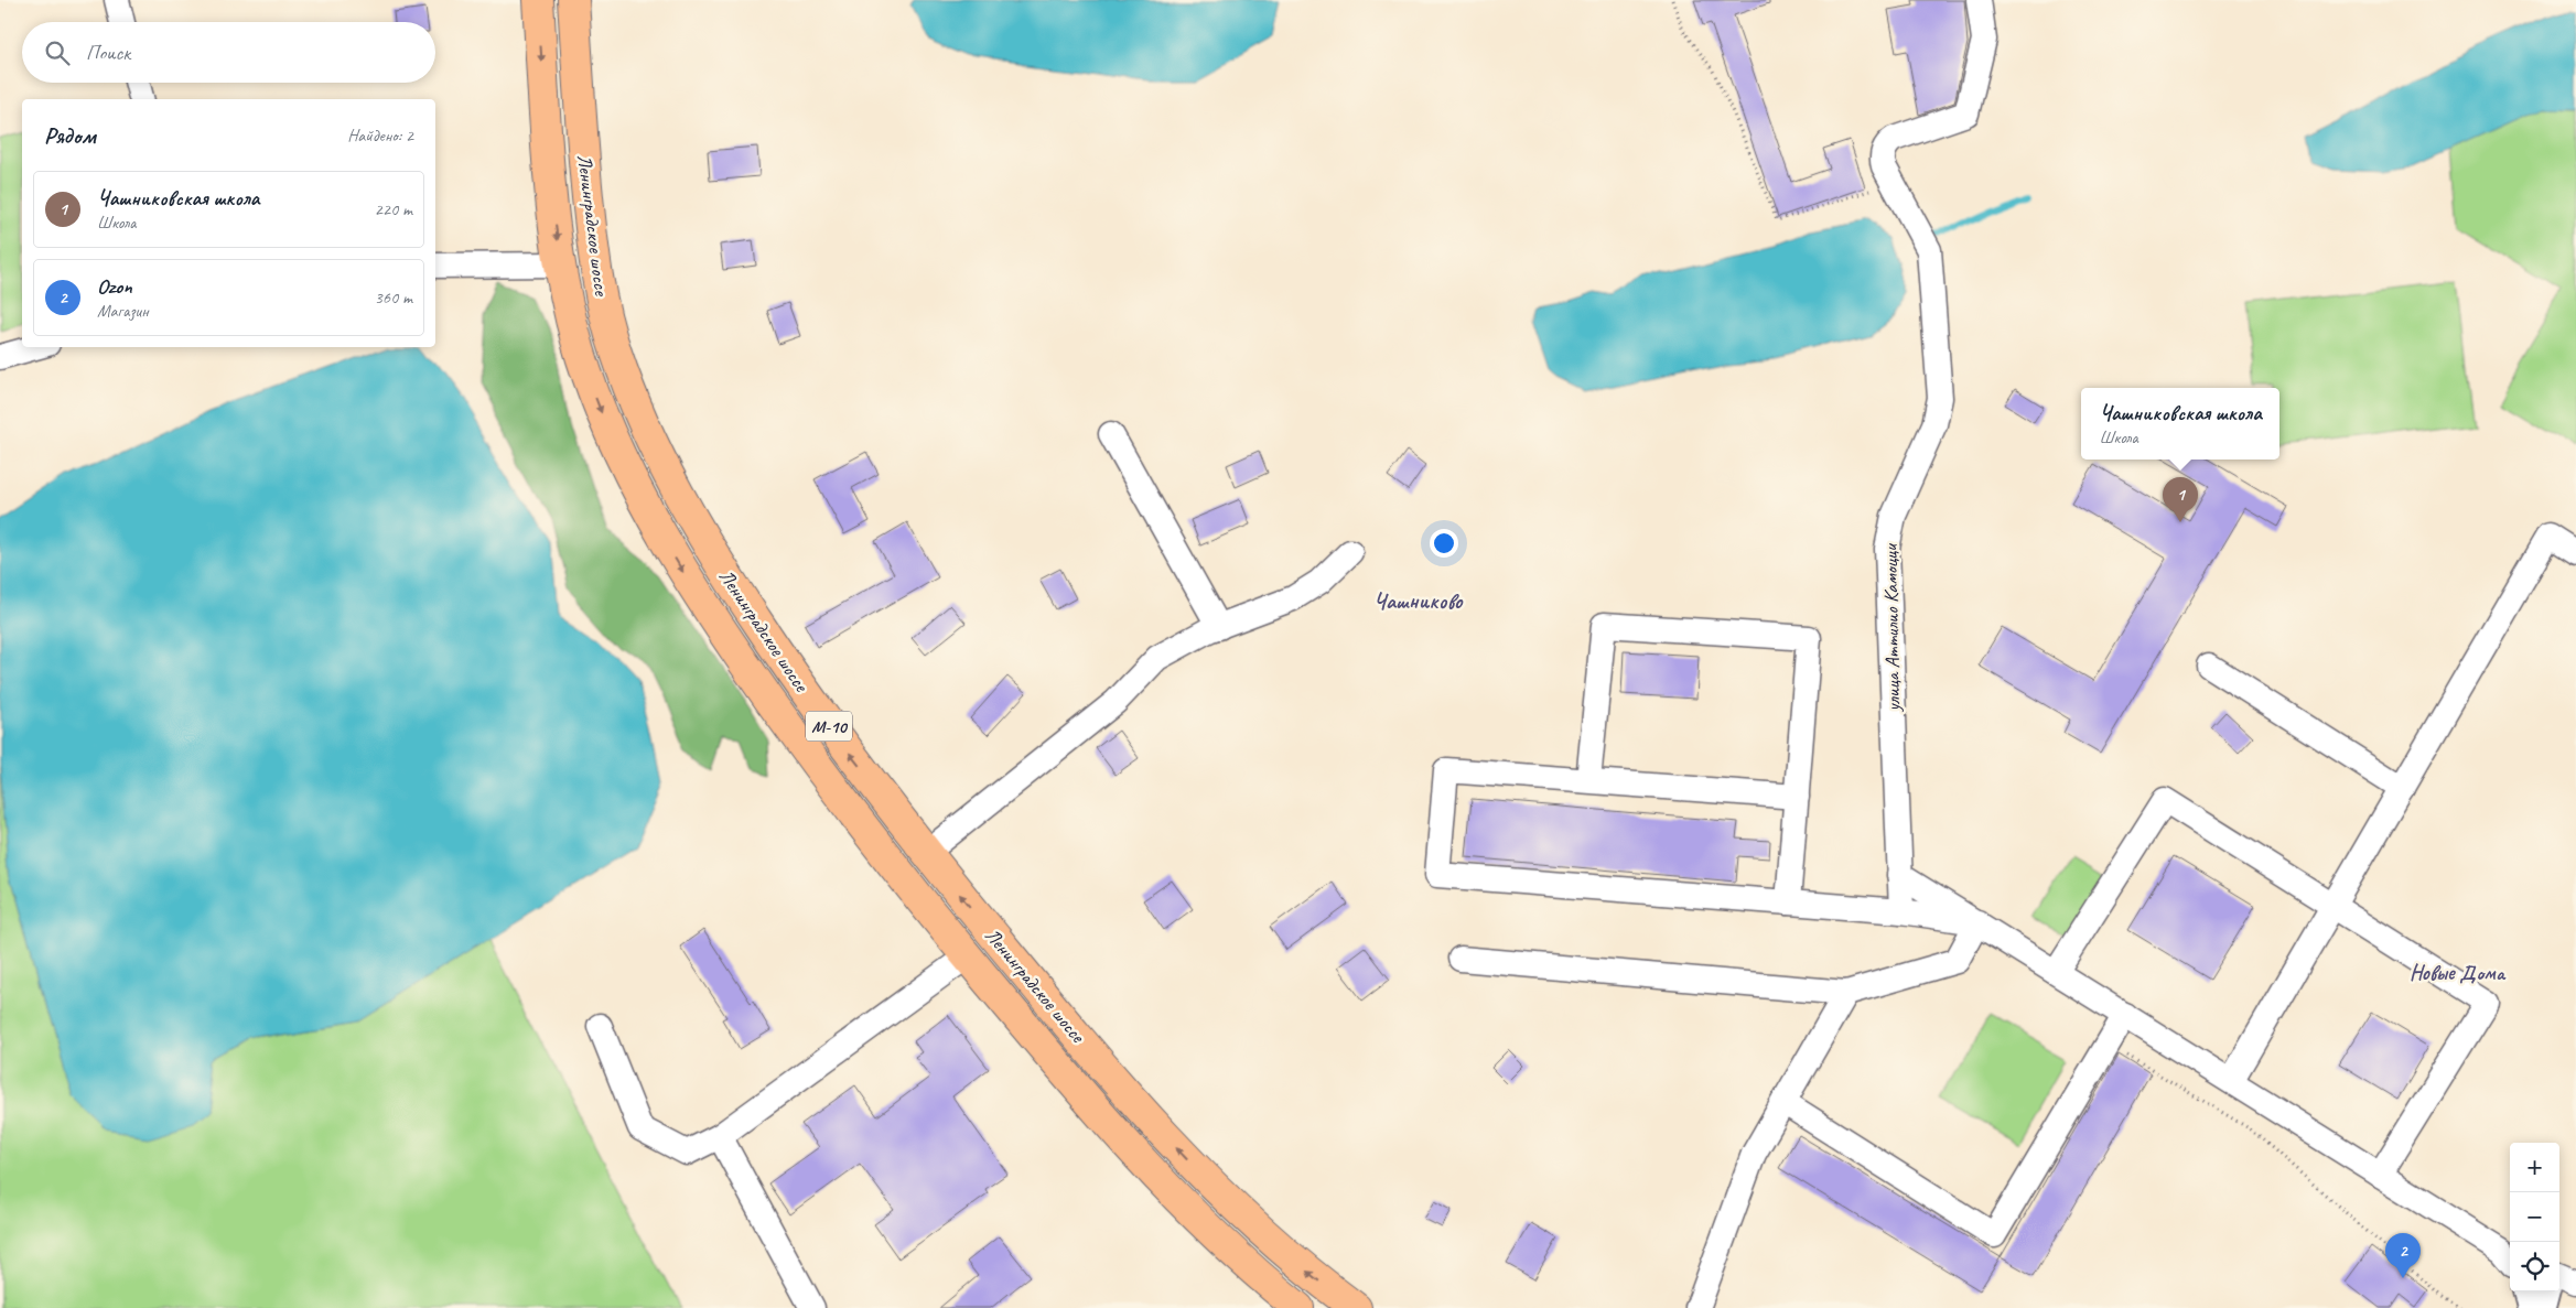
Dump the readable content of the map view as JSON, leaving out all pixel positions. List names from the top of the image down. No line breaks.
{"streets":{"highway":["Ленинградское шоссе","М-10"],"street":["улица Аттилио Камоцци"]},"districts":["Чашниково","Новые Дома"],"page":{"search":"Поиск","heading":["Рядом","Найдено: 2"],"list":[{"mark":"1","name":"Чашниковская школа","note":"Школа","value":"220 m"},{"mark":"2","name":"Ozon","note":"Магазин","value":"360 m"}],"popup":["Чашниковская школа","Школа"],"pins":["1","2"],"map_buttons":["+","−"]}}
